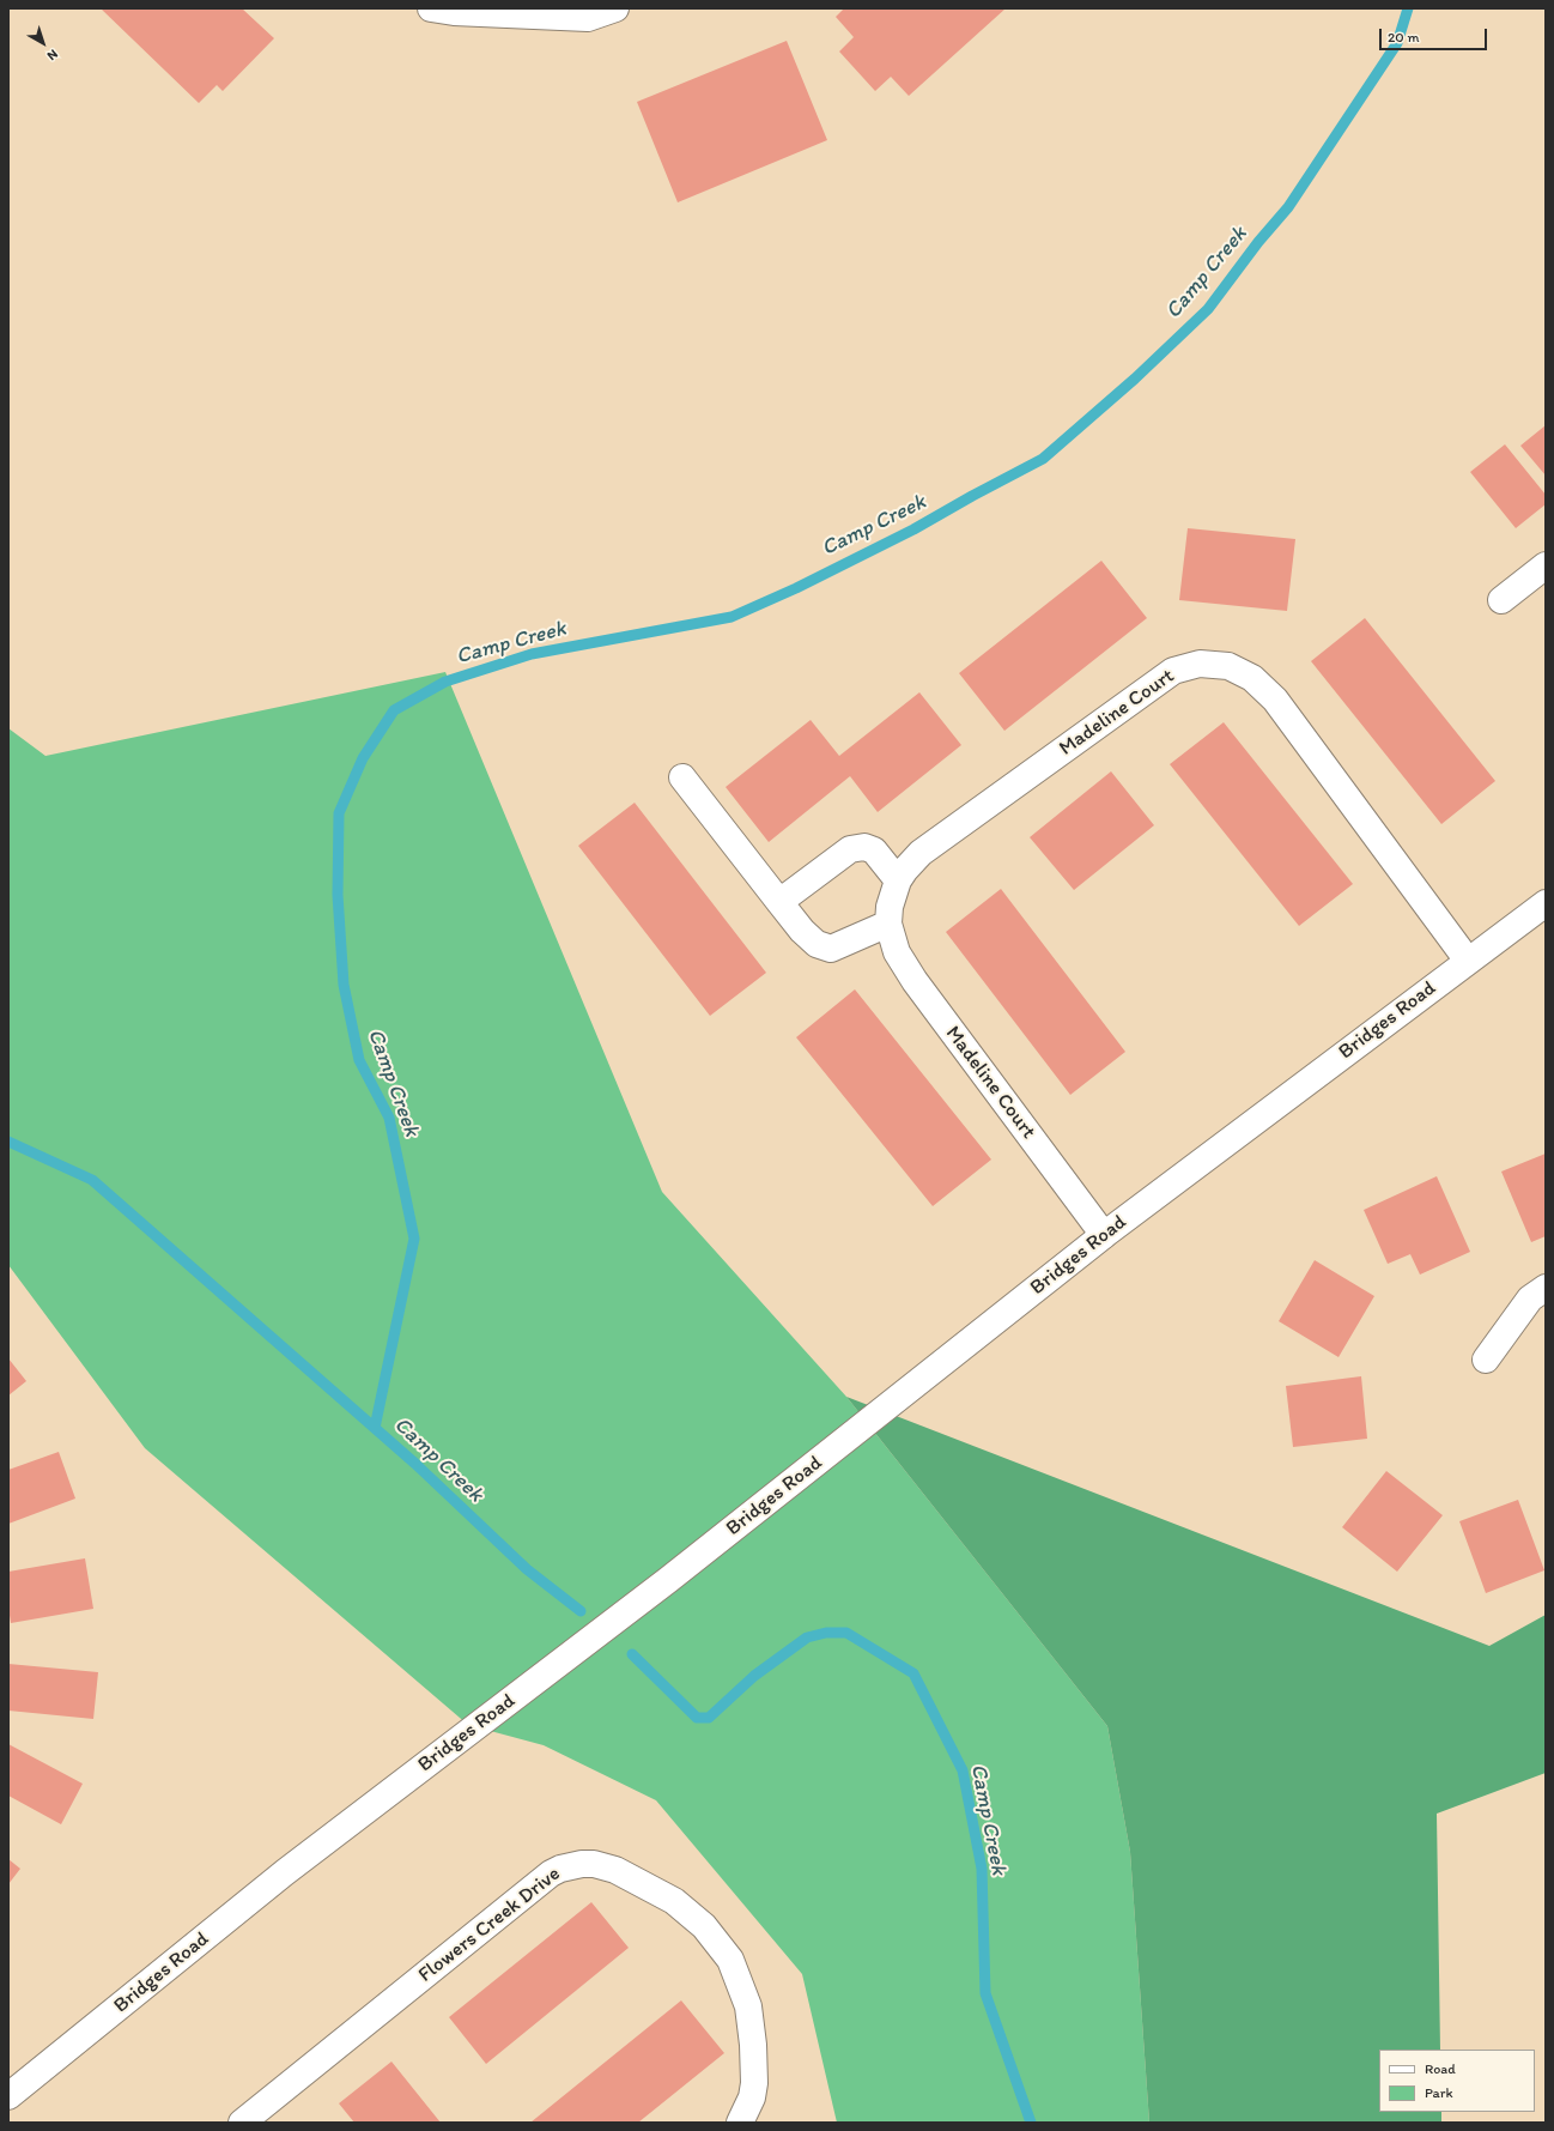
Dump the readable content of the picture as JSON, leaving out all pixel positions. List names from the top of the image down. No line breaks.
{"streets":{"street":["Madeline Court","Bridges Road","Flowers Creek Drive"]},"crossings":[["Madeline Court","Bridges Road"]],"water":["Camp Creek"],"legend":["Road","Park"],"scale_bar":"20 m","north":"bottom right"}
